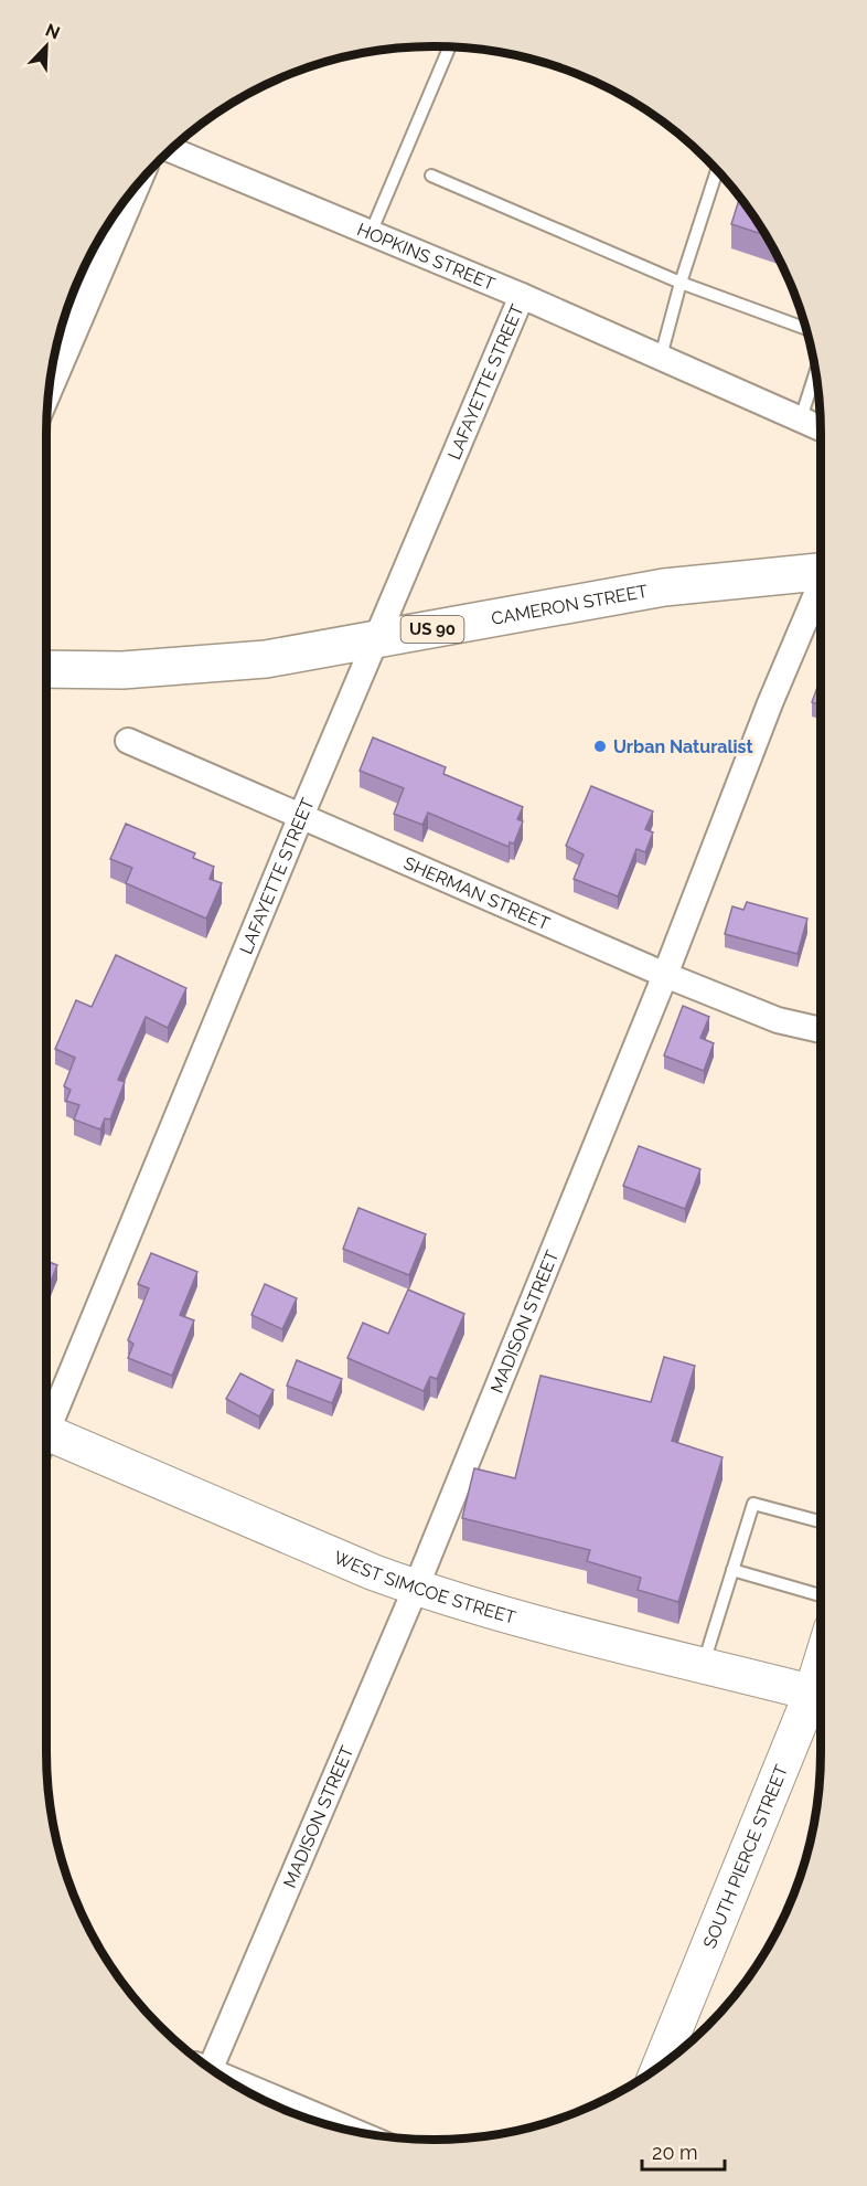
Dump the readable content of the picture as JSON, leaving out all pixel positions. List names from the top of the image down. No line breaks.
{"streets":{"main road":["CAMERON STREET","US 90"],"street":["HOPKINS STREET","LAFAYETTE STREET","SHERMAN STREET","MADISON STREET","WEST SIMCOE STREET","SOUTH PIERCE STREET"]},"crossings":[["HOPKINS STREET","LAFAYETTE STREET"],["LAFAYETTE STREET","CAMERON STREET"],["LAFAYETTE STREET","SHERMAN STREET"],["SHERMAN STREET","MADISON STREET"],["MADISON STREET","WEST SIMCOE STREET"]],"places":["Urban Naturalist"],"scale_bar":"20 m","north":"top right"}
